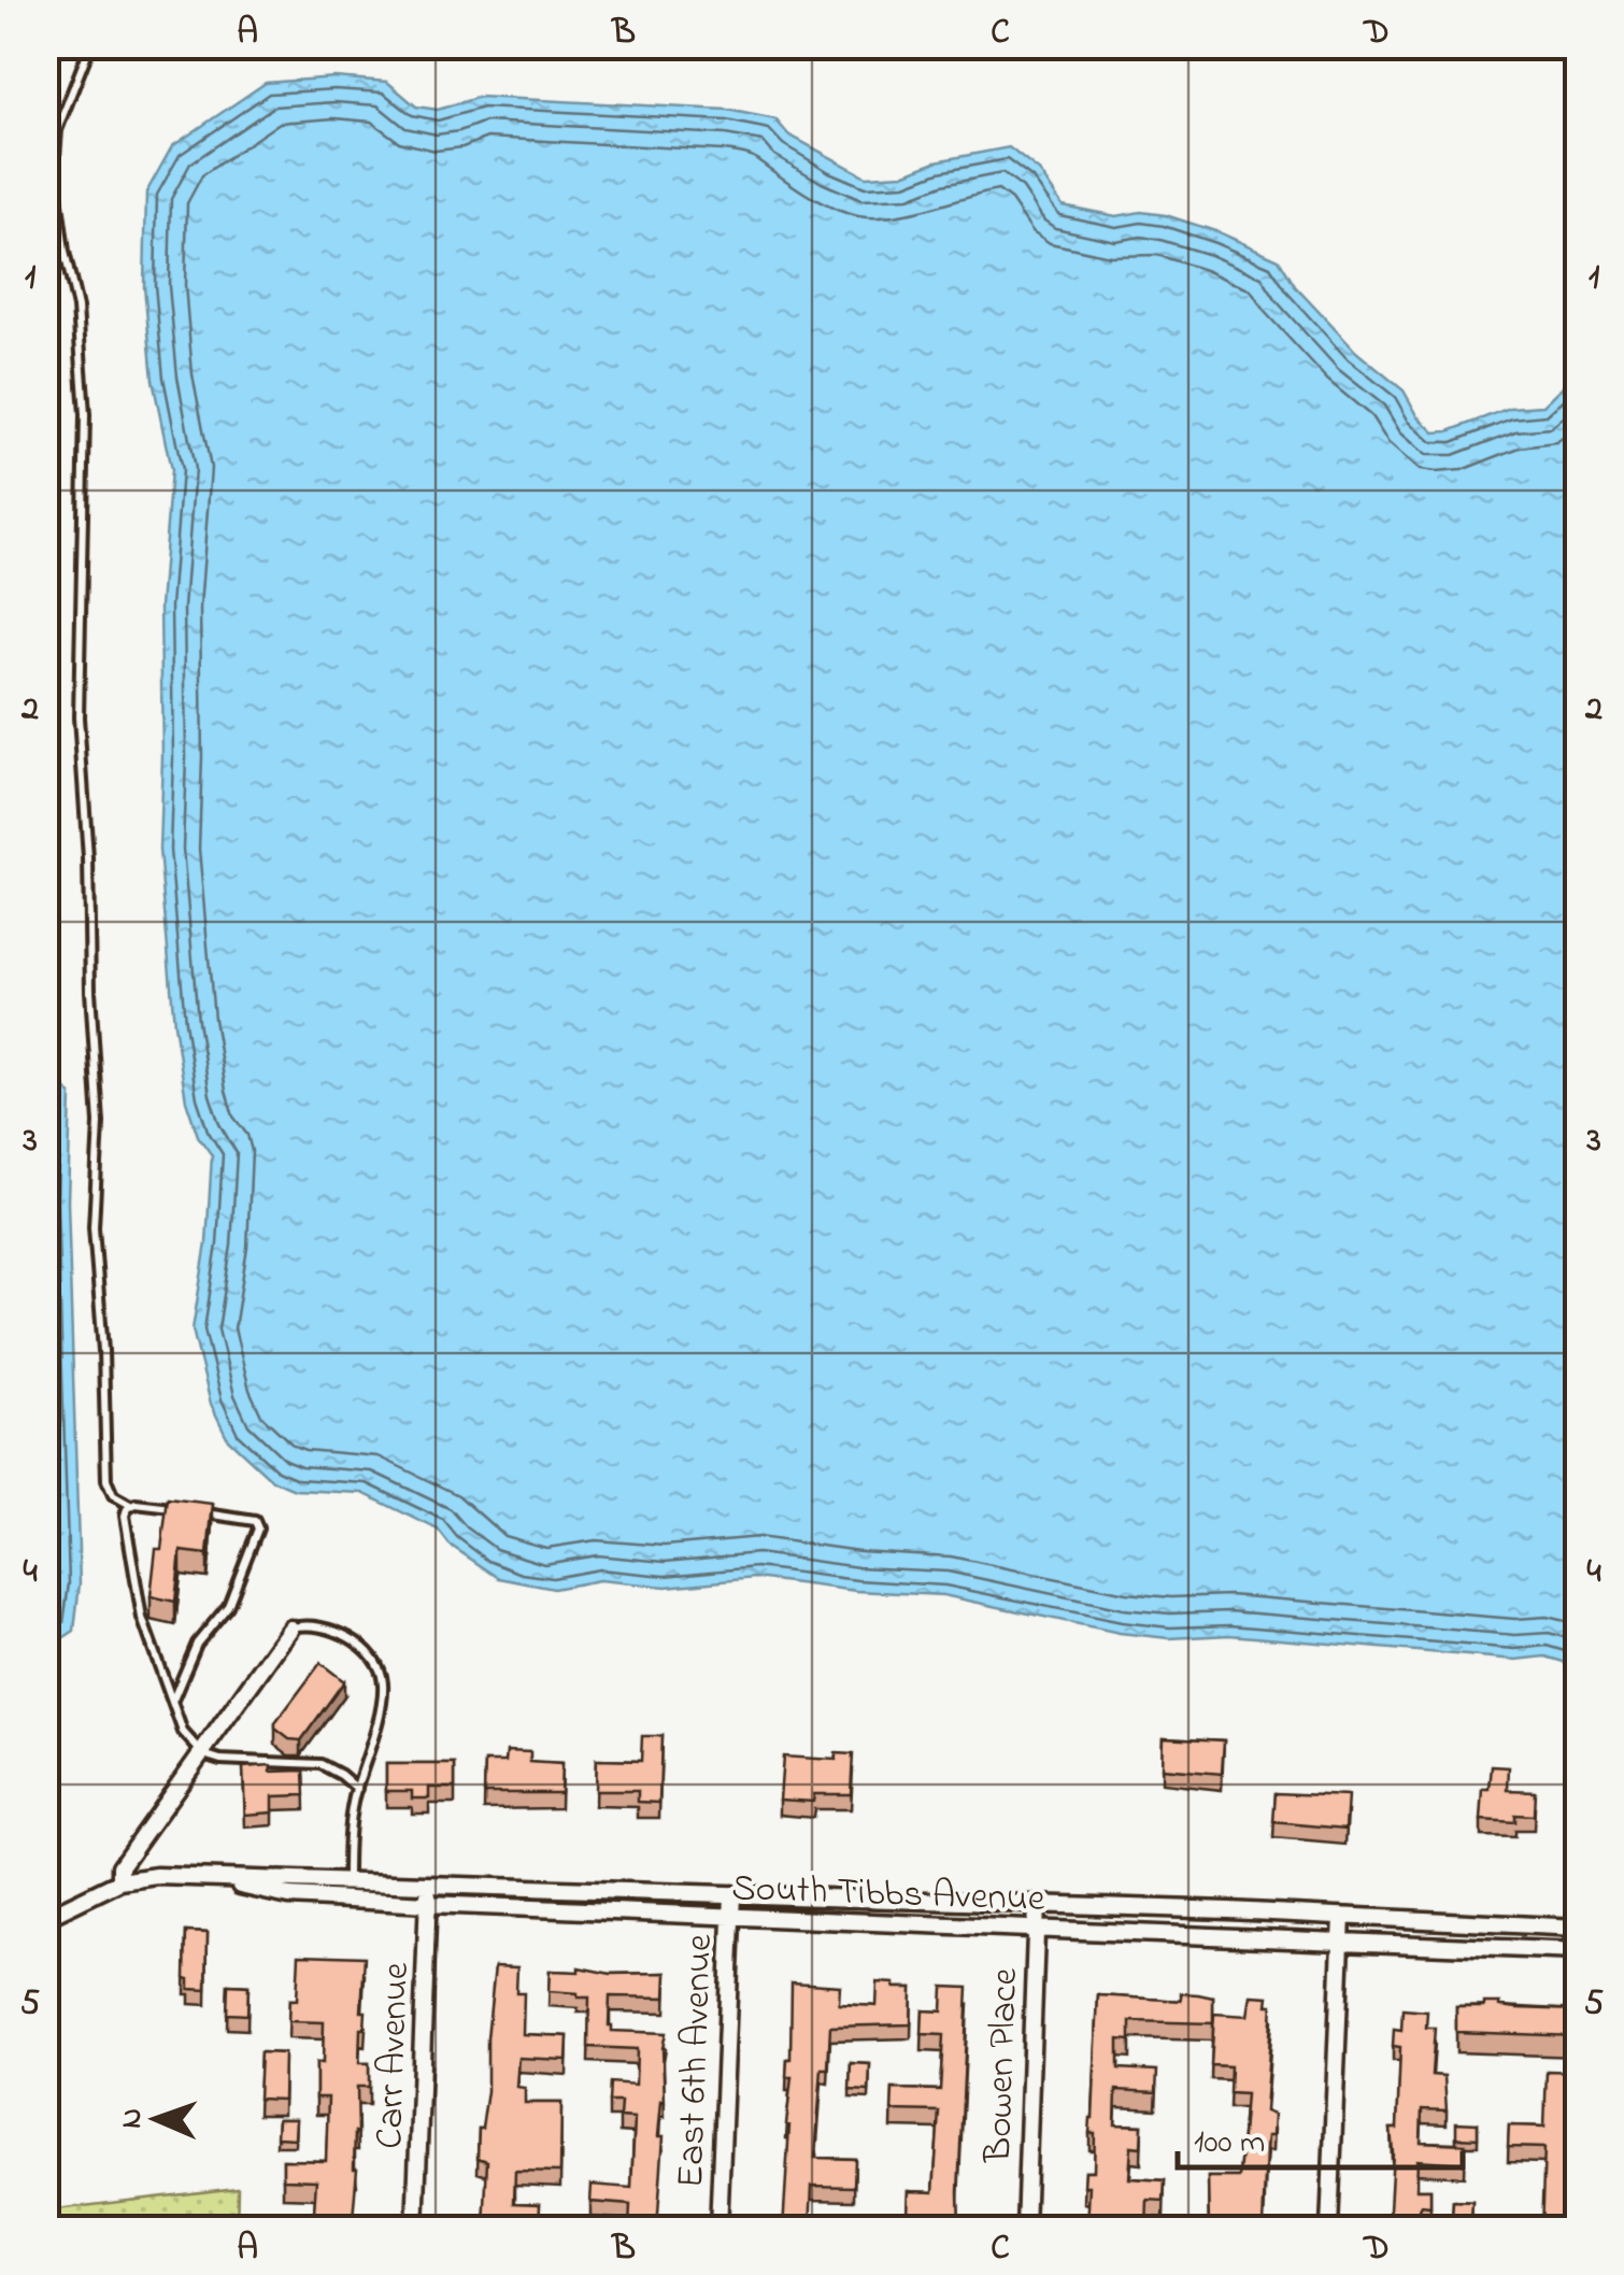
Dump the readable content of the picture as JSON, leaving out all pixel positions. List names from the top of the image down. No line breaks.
{"streets":{"street":["South Tibbs Avenue","Carr Avenue","East 6th Avenue","Bowen Place"]},"crossings":[["South Tibbs Avenue","Carr Avenue"],["South Tibbs Avenue","East 6th Avenue"],["South Tibbs Avenue","Bowen Place"]],"scale_bar":"100 m","north":"left","grid":{"columns":["A","B","C","D"],"rows":["1","2","3","4","5"]}}
